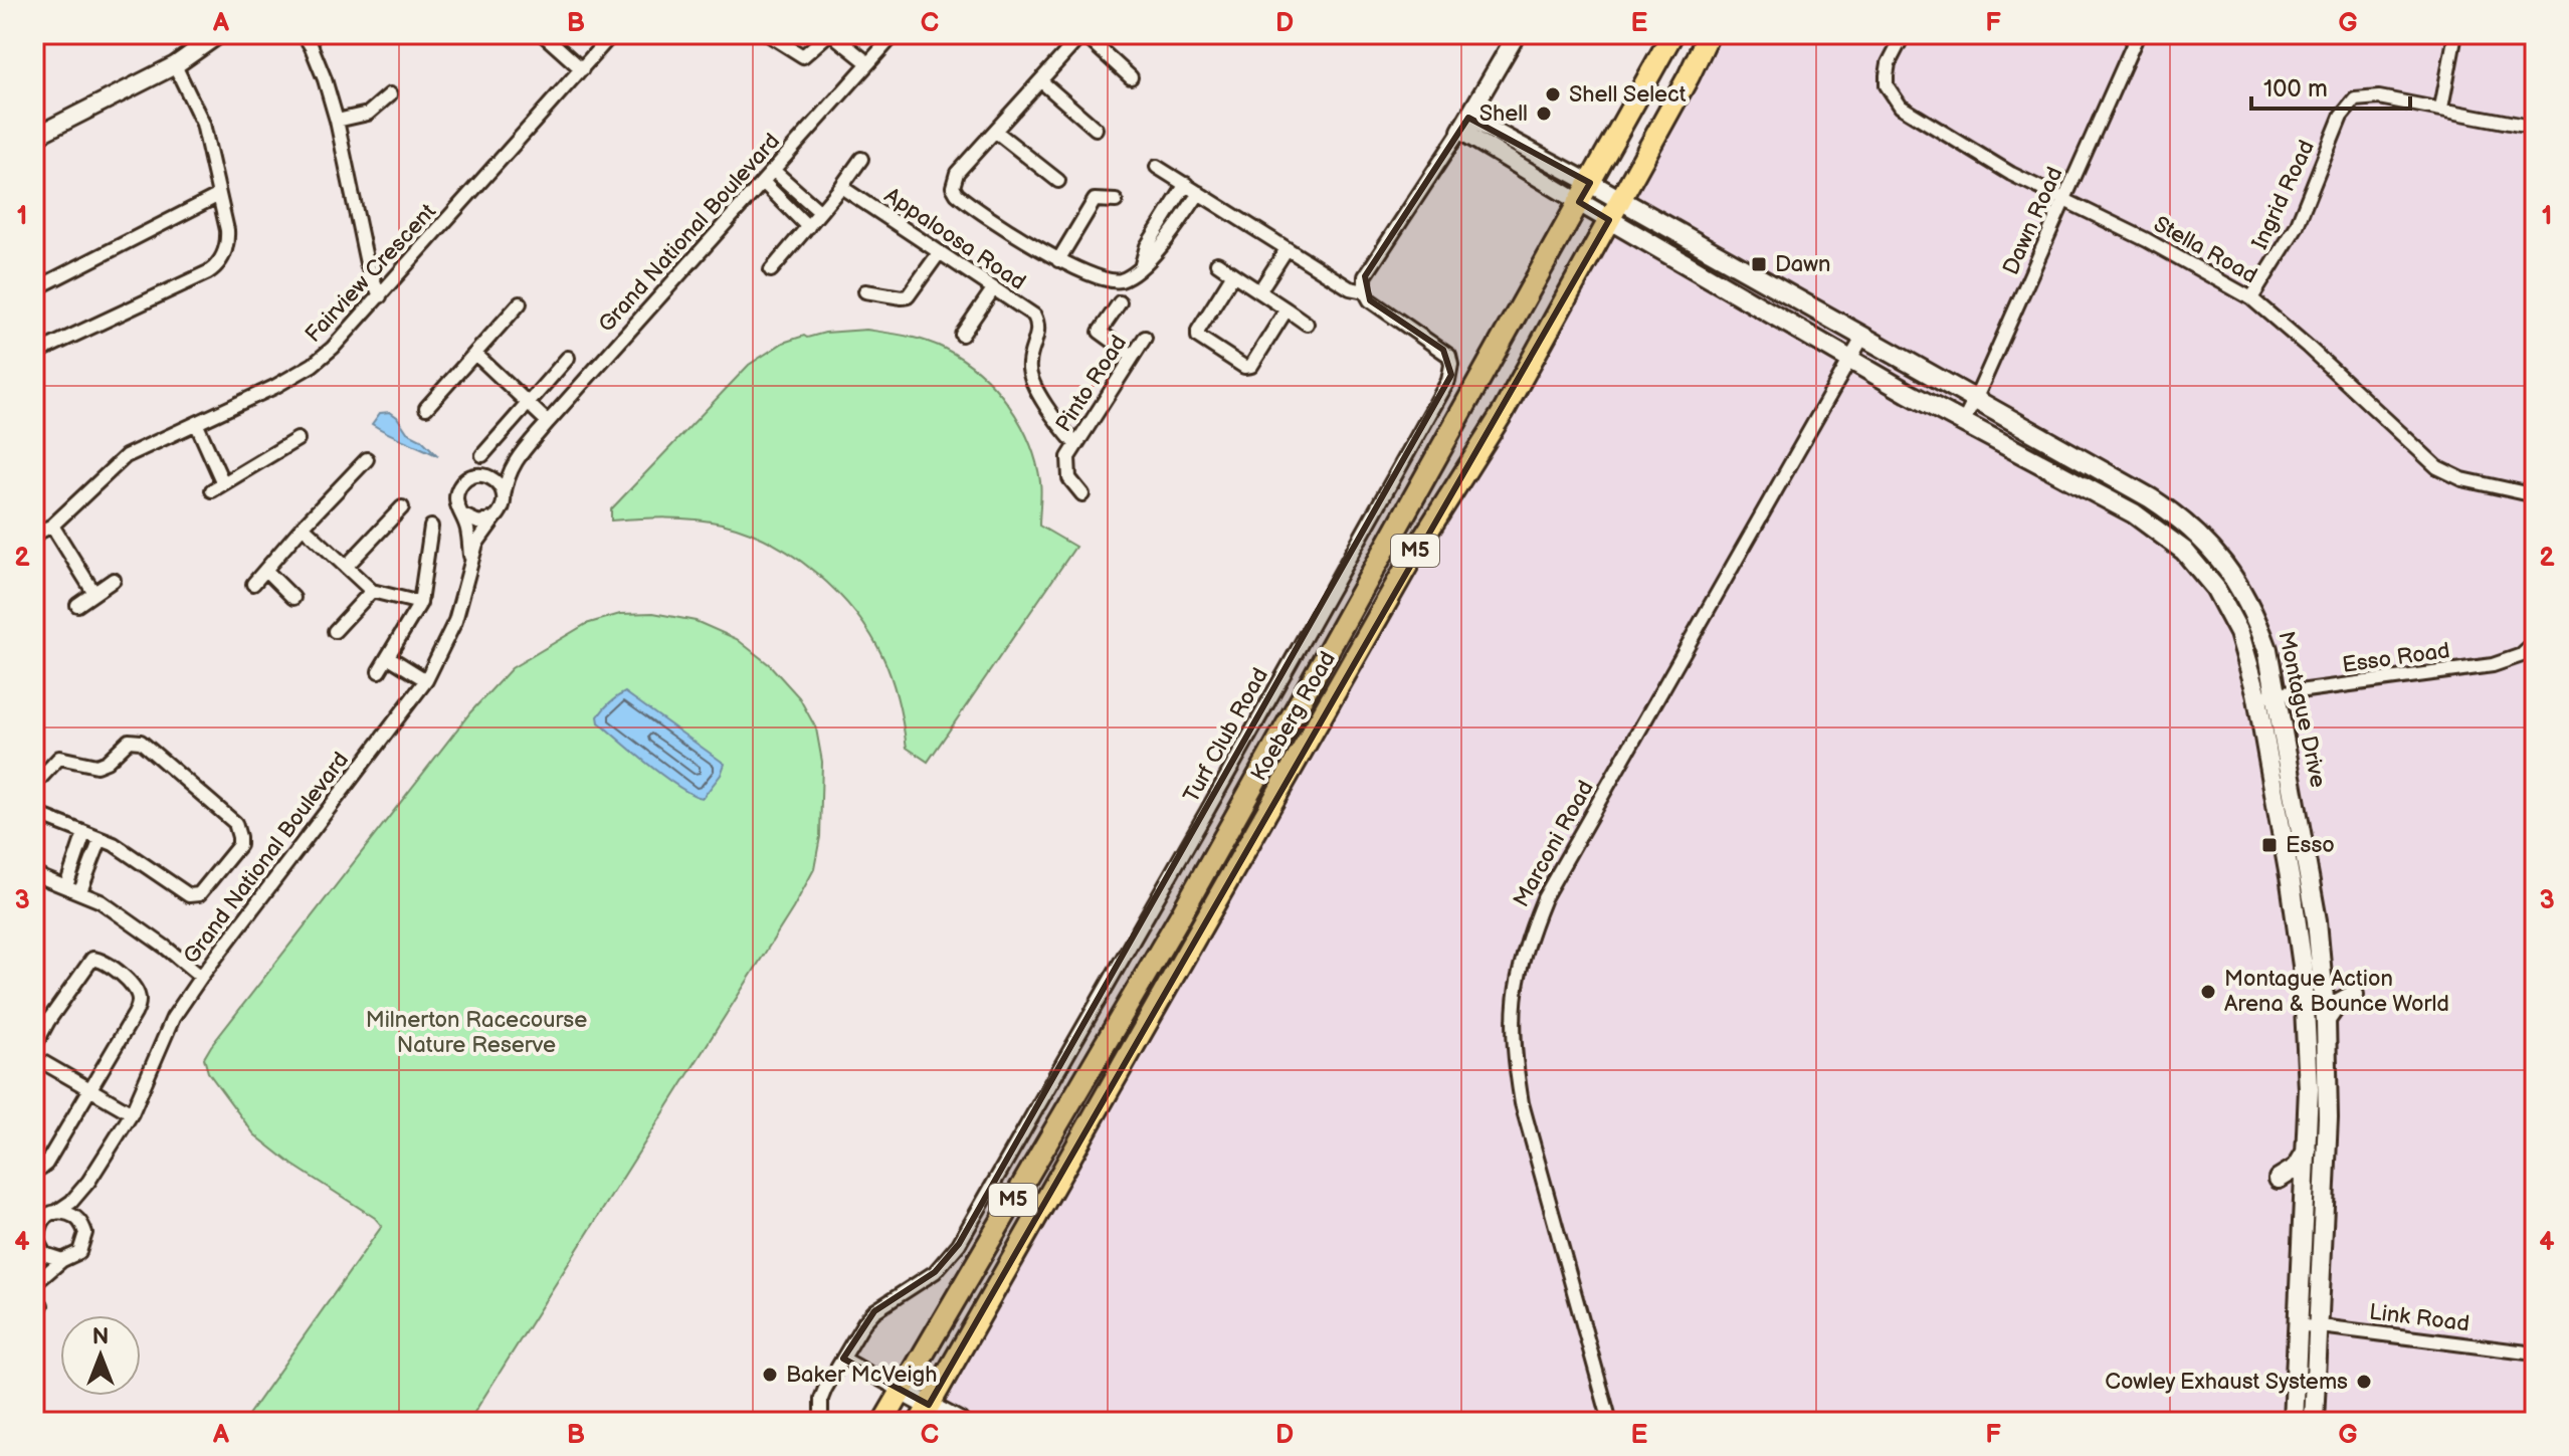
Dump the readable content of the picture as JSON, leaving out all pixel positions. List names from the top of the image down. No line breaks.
{"streets":{"main road":["M5","Montague Drive","Koeberg Road"],"street":["Ingrid Road","Dawn Road","Grand National Boulevard","Appaloosa Road","Stella Road","Fairview Crescent","Pinto Road","Esso Road","Turf Club Road","Marconi Road","Link Road"]},"crossings":[["Ingrid Road","Stella Road"],["Dawn Road","Stella Road"],["Dawn Road","Montague Drive"],["Appaloosa Road","Pinto Road"],["Esso Road","Montague Drive"],["Montague Drive","Koeberg Road"],["Montague Drive","Marconi Road"],["Montague Drive","Link Road"]],"parks":["Milnerton Racecourse Nature Reserve"],"places":{"other":["Shell Select","Shell","Montague Action Arena & Bounce World","Baker McVeigh","Cowley Exhaust Systems"],"transit":["Dawn","Esso"]},"scale_bar":"100 m","north":"top","grid":{"columns":["A","B","C","D","E","F","G"],"rows":["1","2","3","4"]}}
